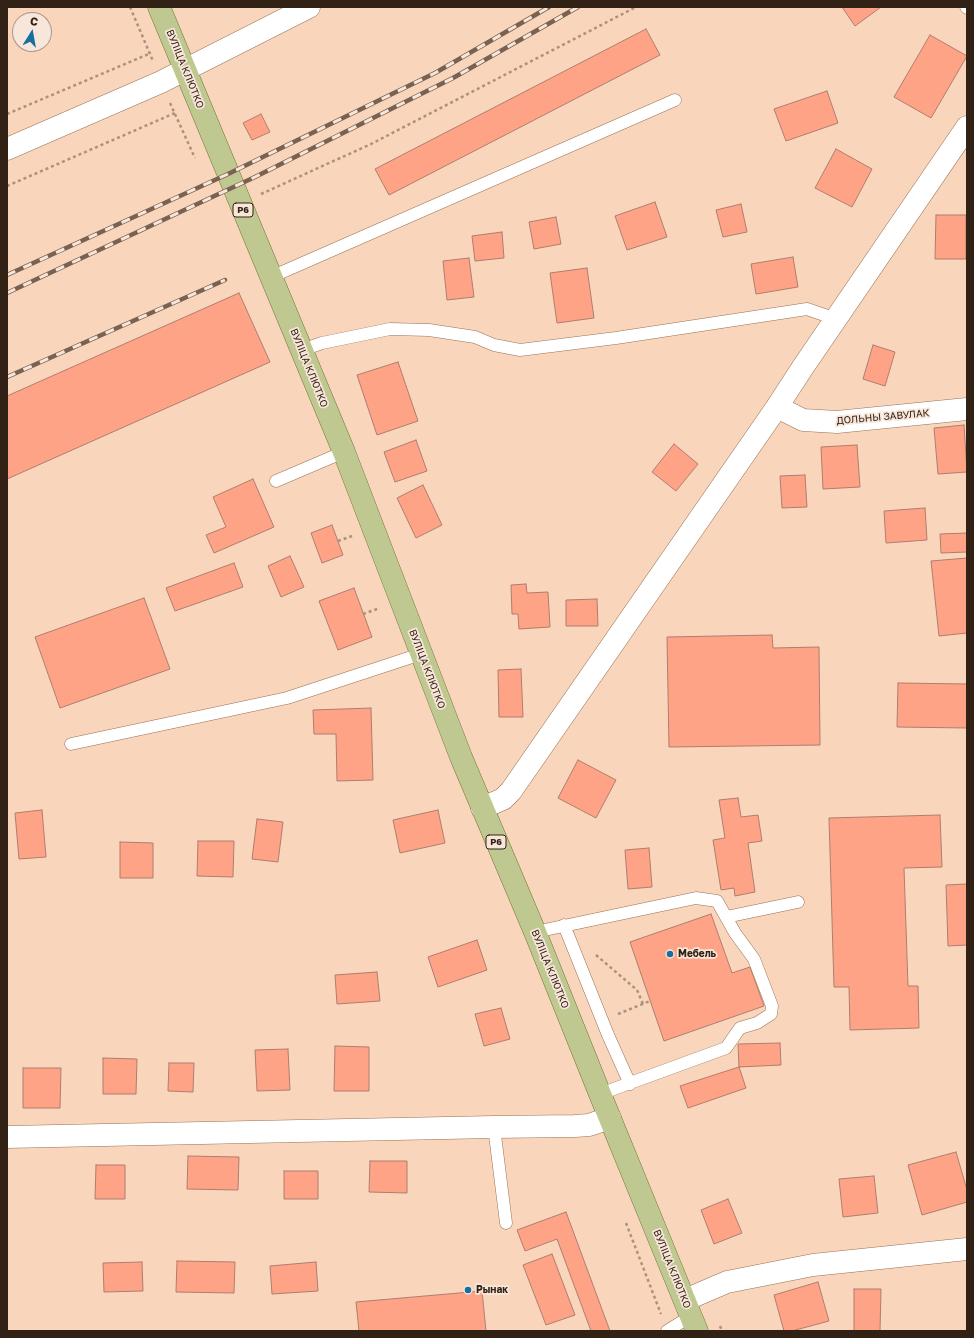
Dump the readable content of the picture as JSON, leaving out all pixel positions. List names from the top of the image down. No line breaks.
{"streets":{"main road":["ВУЛІЦА КЛЮТКО","Р6"],"street":["ДОЛЬНЫ ЗАВУЛАК"]},"places":["Мебель","Рынак"],"north":"top"}
